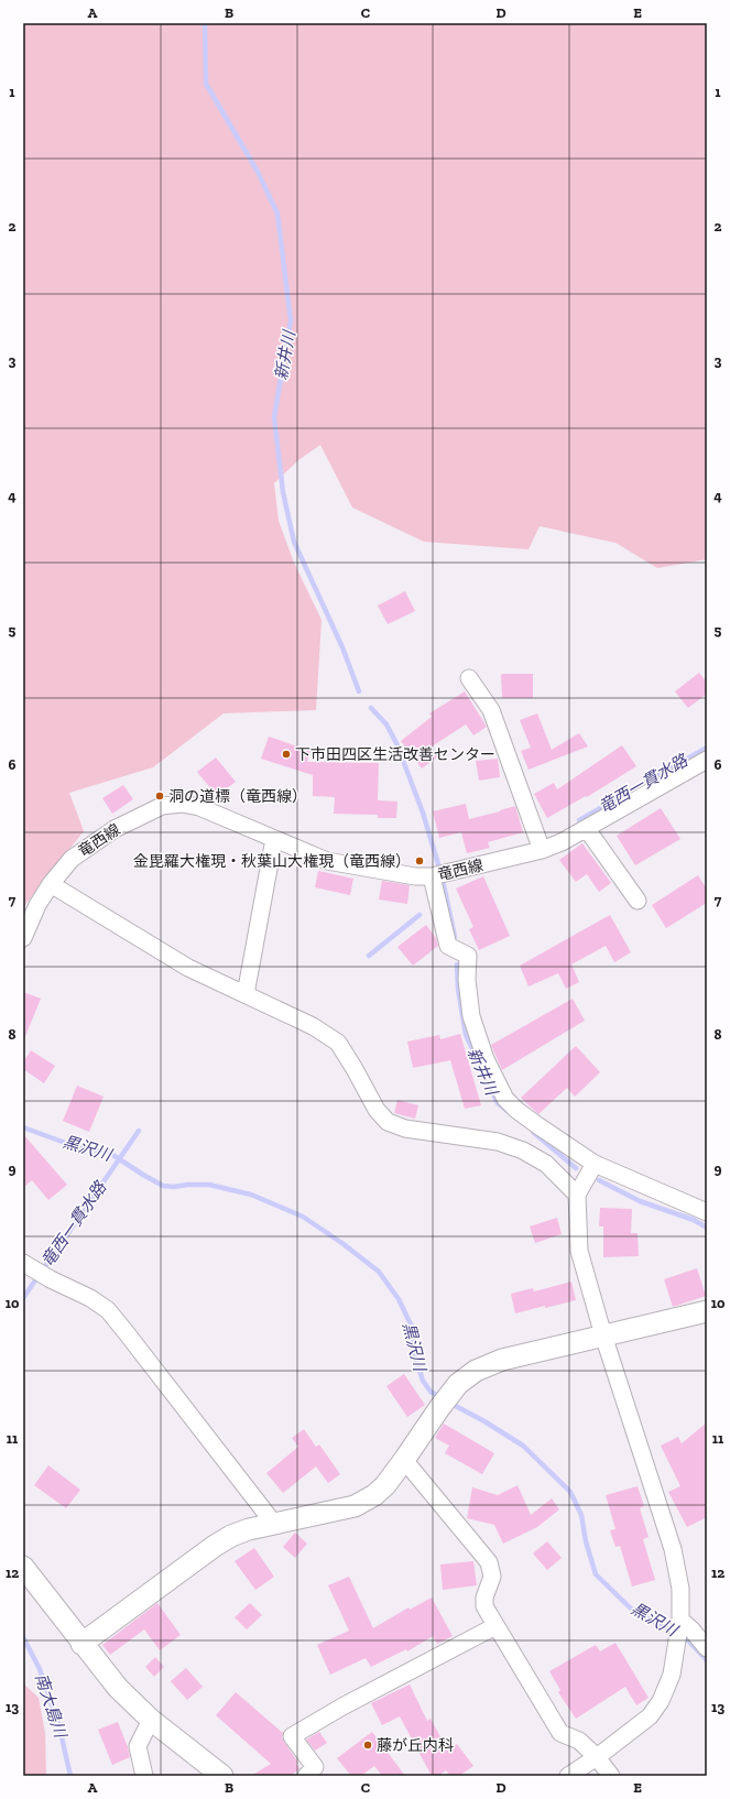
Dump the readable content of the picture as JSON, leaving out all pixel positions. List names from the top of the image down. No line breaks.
{"streets":{"street":["竜西線"]},"water":["新井川","竜西一貫水路","黒沢川","南大島川"],"places":["下市田四区生活改善センター","洞の道標（竜西線）","金毘羅大権現・秋葉山大権現（竜西線）","藤が丘内科"],"grid":{"columns":["A","B","C","D","E"],"rows":["1","2","3","4","5","6","7","8","9","10","11","12","13"]}}
